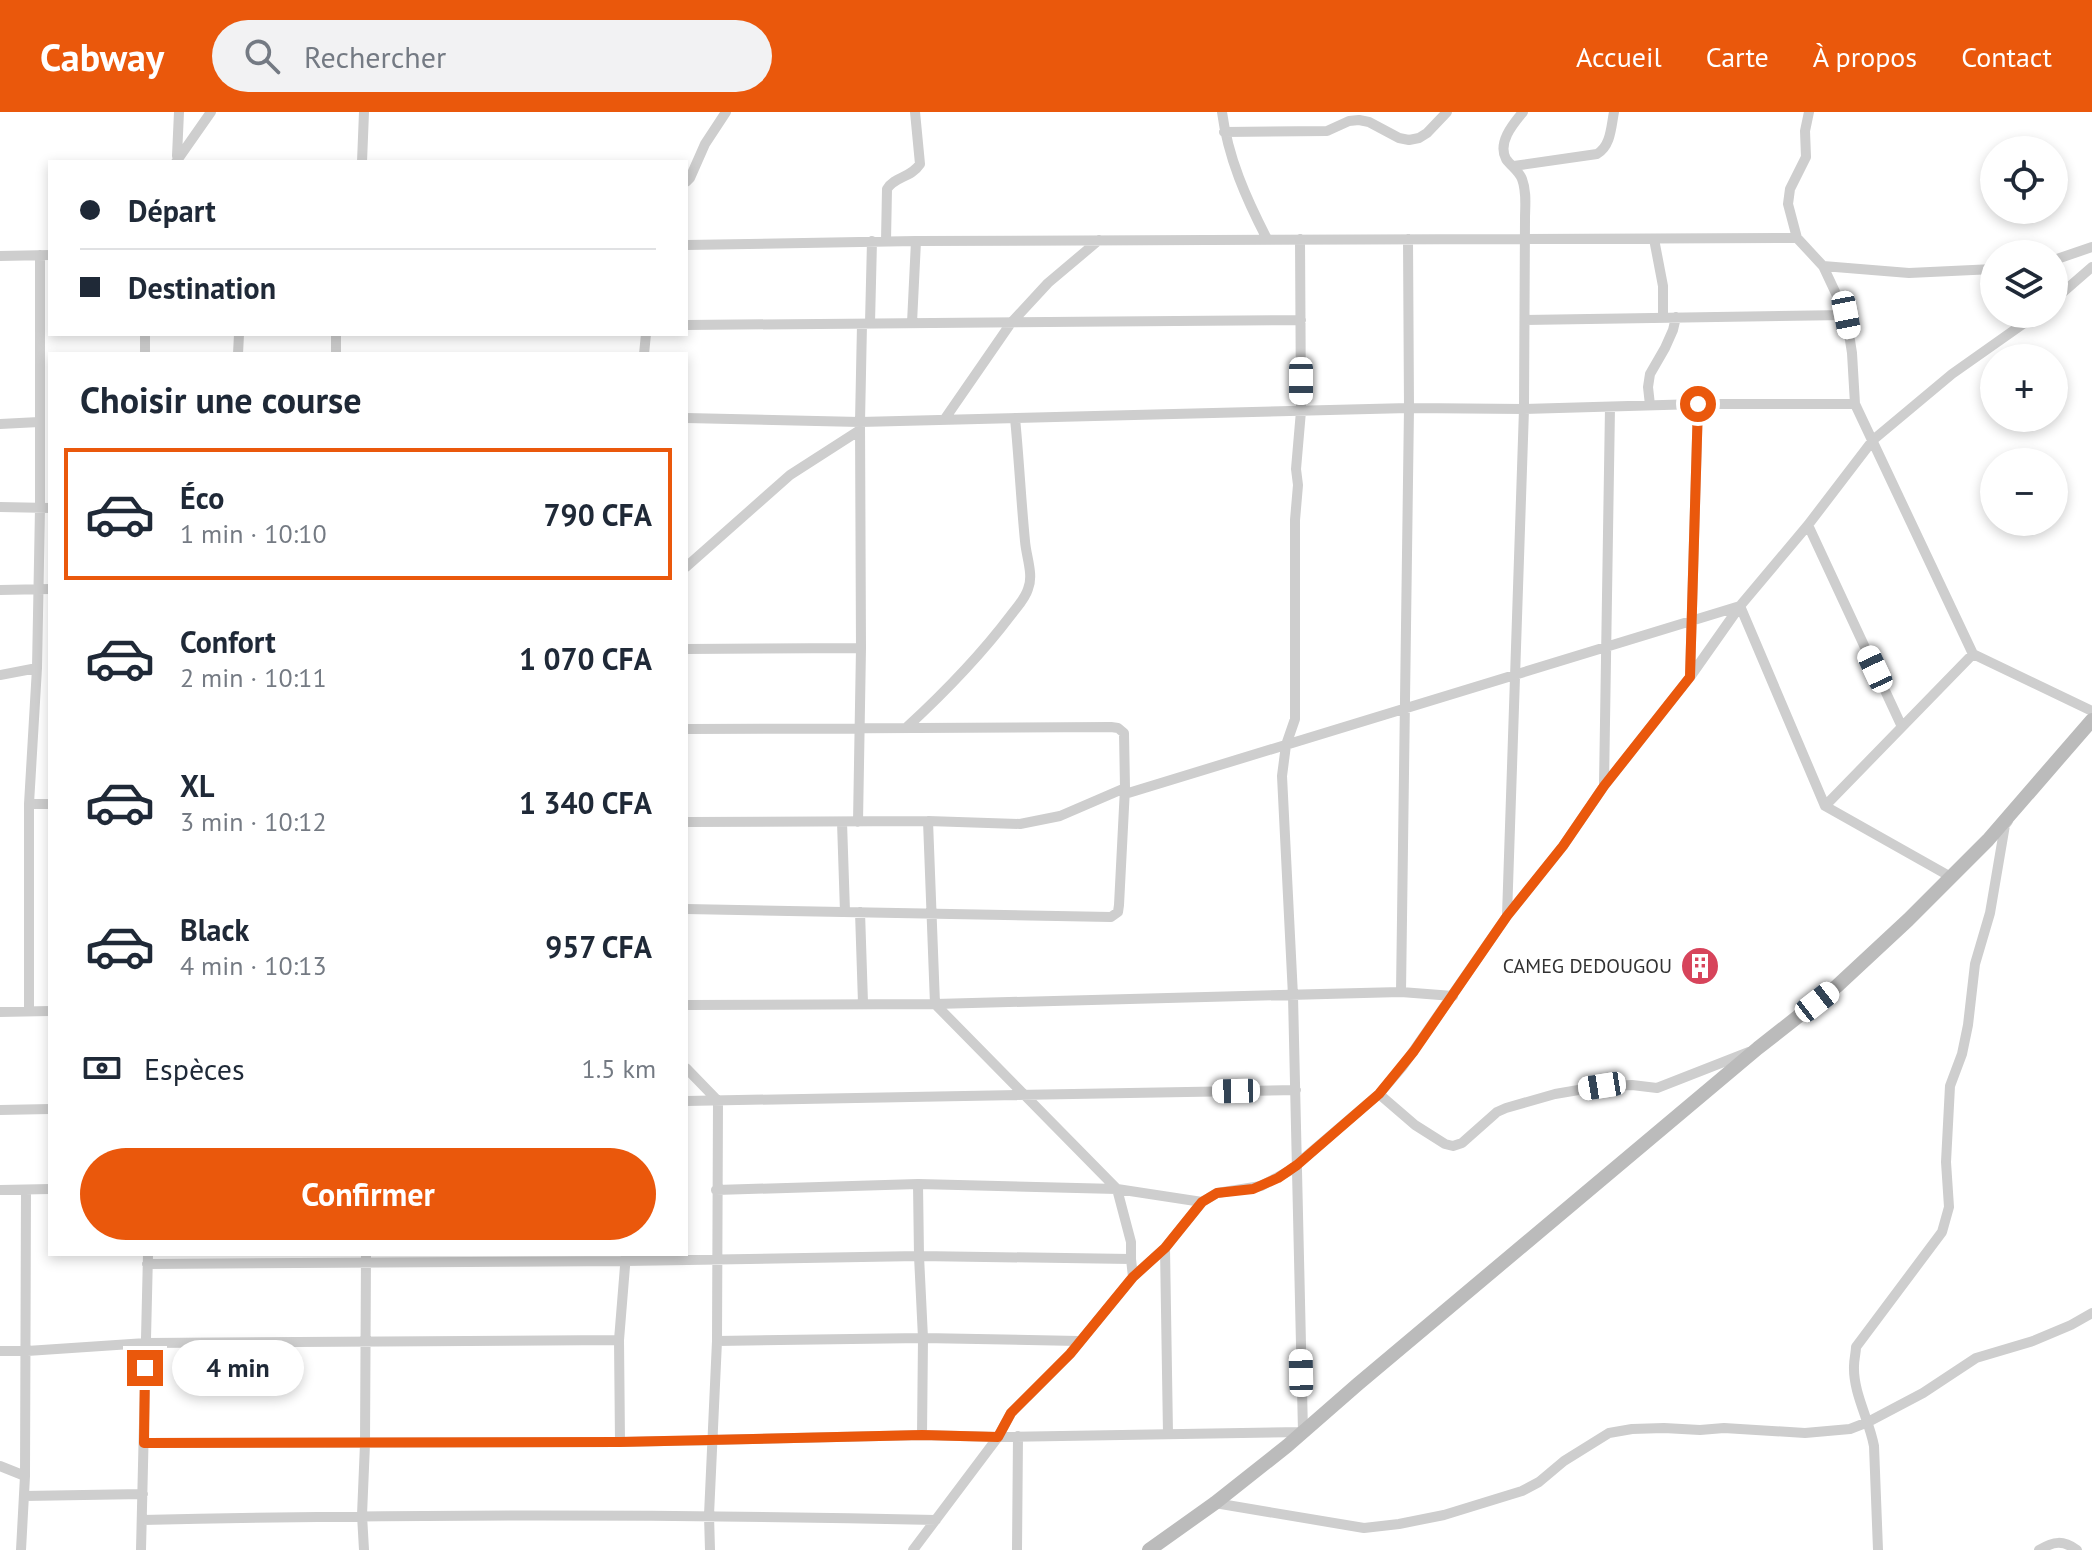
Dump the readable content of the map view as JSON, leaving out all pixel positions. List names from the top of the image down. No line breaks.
{"places":{"building":["CAMEG DEDOUGOU"]},"page":{"header":"Cabway","search":"Rechercher","nav":["Accueil","Carte","À propos","Contact"],"map_buttons":["+","−"],"banner":["Départ","Destination"],"heading":"Choisir une course","list":[{"name":"Éco","note":"1 min · 10:10","value":"790 CFA"},{"name":"Confort","note":"2 min · 10:11","value":"1 070 CFA"},{"name":"XL","note":"3 min · 10:12","value":"1 340 CFA"},{"name":"Black","note":"4 min · 10:13","value":"957 CFA"}],"pay":["Espèces","1.5 km"],"buttons":"Confirmer","bubble":"4 min"}}
